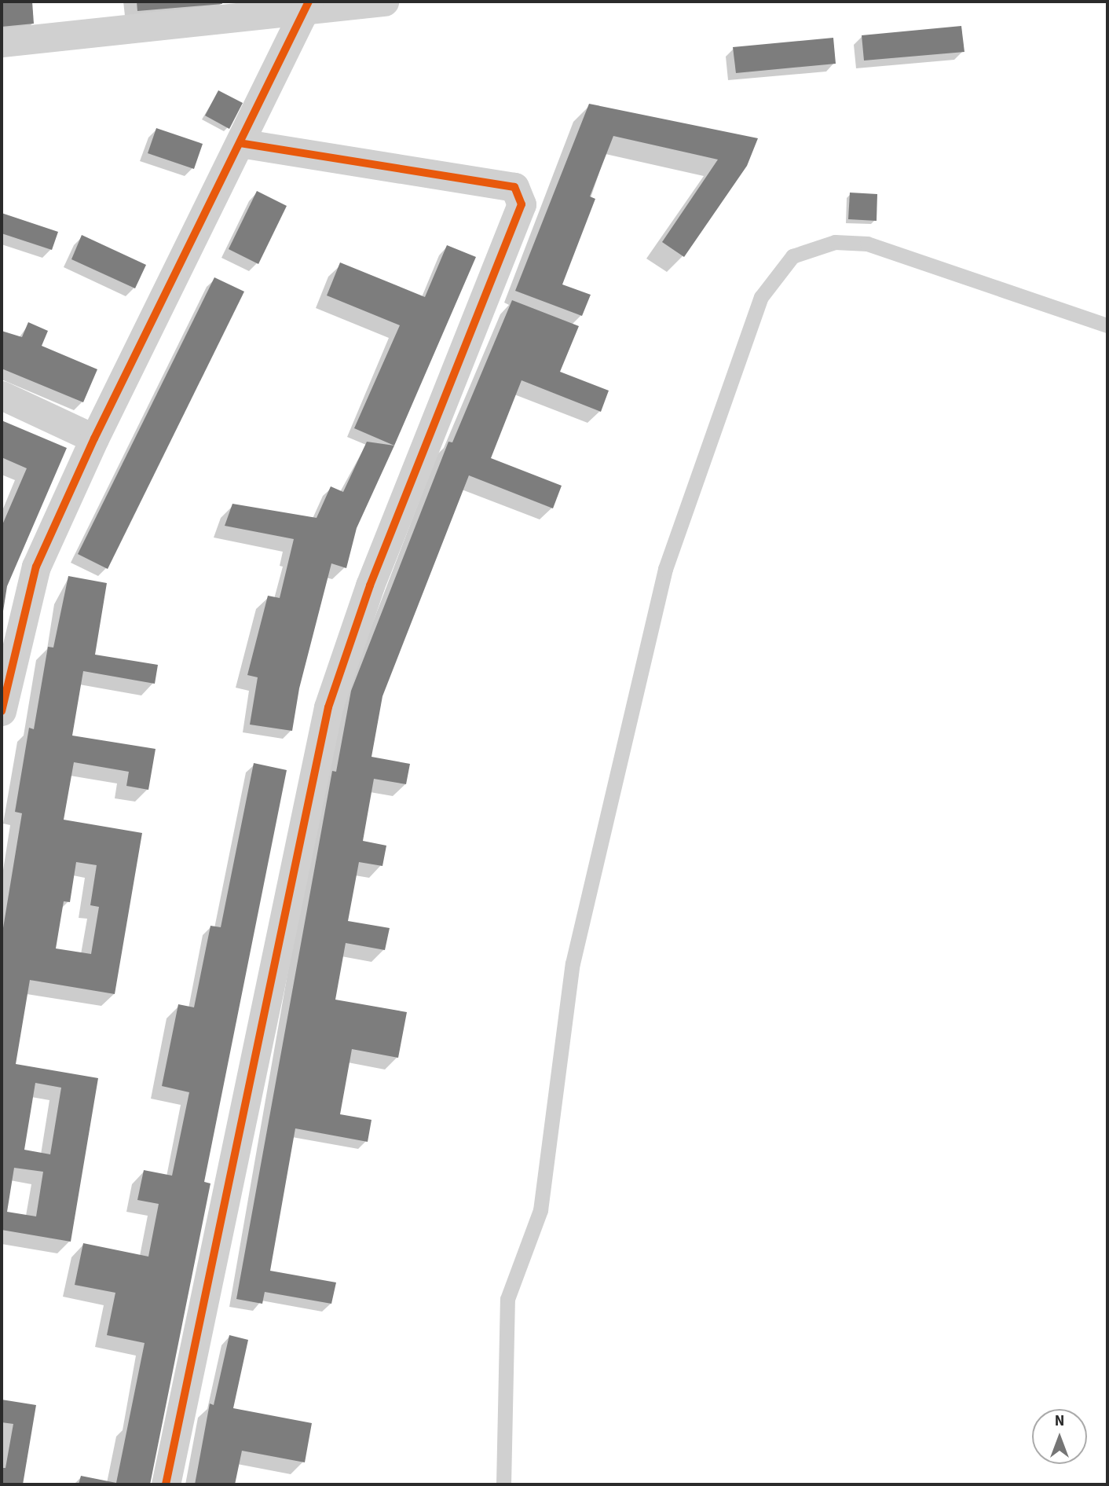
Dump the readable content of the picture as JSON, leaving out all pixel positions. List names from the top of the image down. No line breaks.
{"north":"top"}
